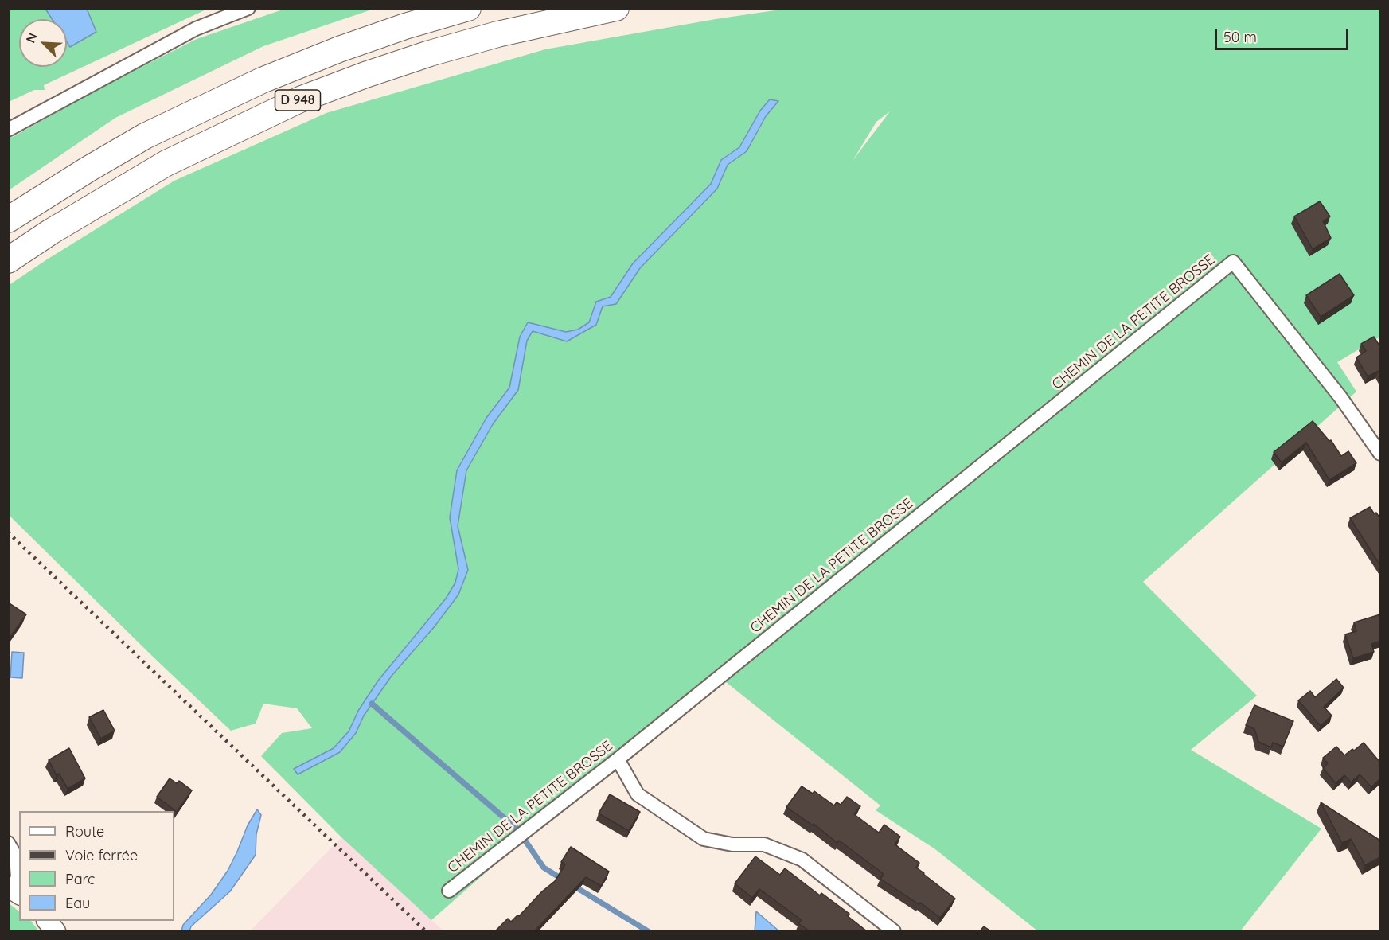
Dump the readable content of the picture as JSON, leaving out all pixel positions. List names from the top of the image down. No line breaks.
{"streets":{"highway":["D 948"],"street":["CHEMIN DE LA PETITE BROSSE"]},"legend":["Route","Voie ferrée","Parc","Eau"],"scale_bar":"50 m","north":"top left"}
